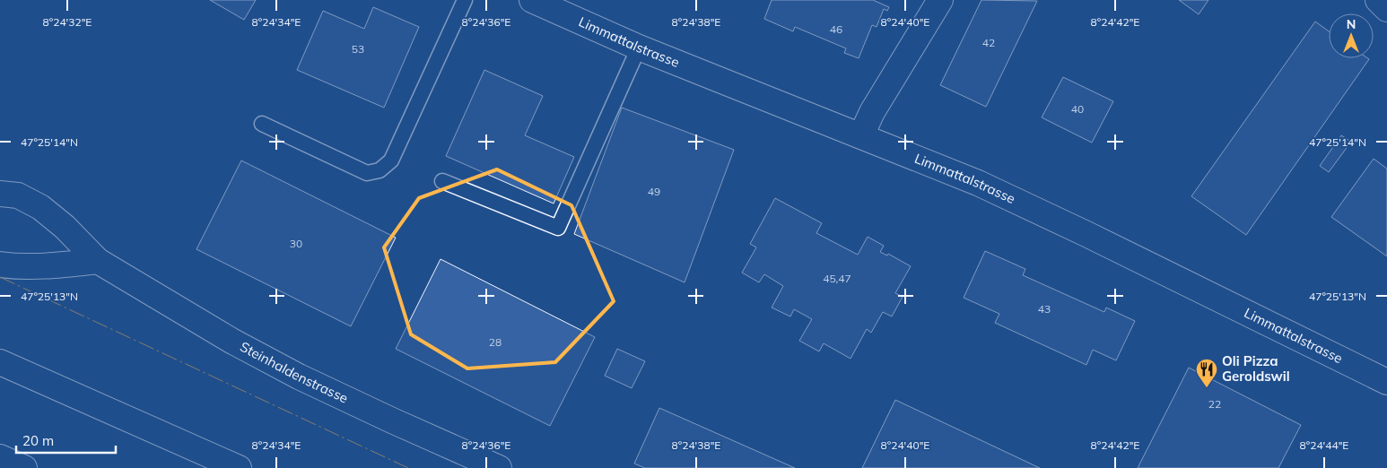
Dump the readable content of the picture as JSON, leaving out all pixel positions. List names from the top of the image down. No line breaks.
{"streets":{"main road":["Limmattalstrasse","Steinhaldenstrasse"]},"places":{"restaurant":["Oli Pizza Geroldswil"]},"house_numbers":["46","42","53","40","49","30","45,47","43","28","22"],"scale_bar":"20 m","north":"top","coordinates":["8°24'32\"E","8°24'34\"E","8°24'36\"E","8°24'38\"E","8°24'40\"E","8°24'42\"E","47°25'14\"N","47°25'13\"N","8°24'44\"E"]}
